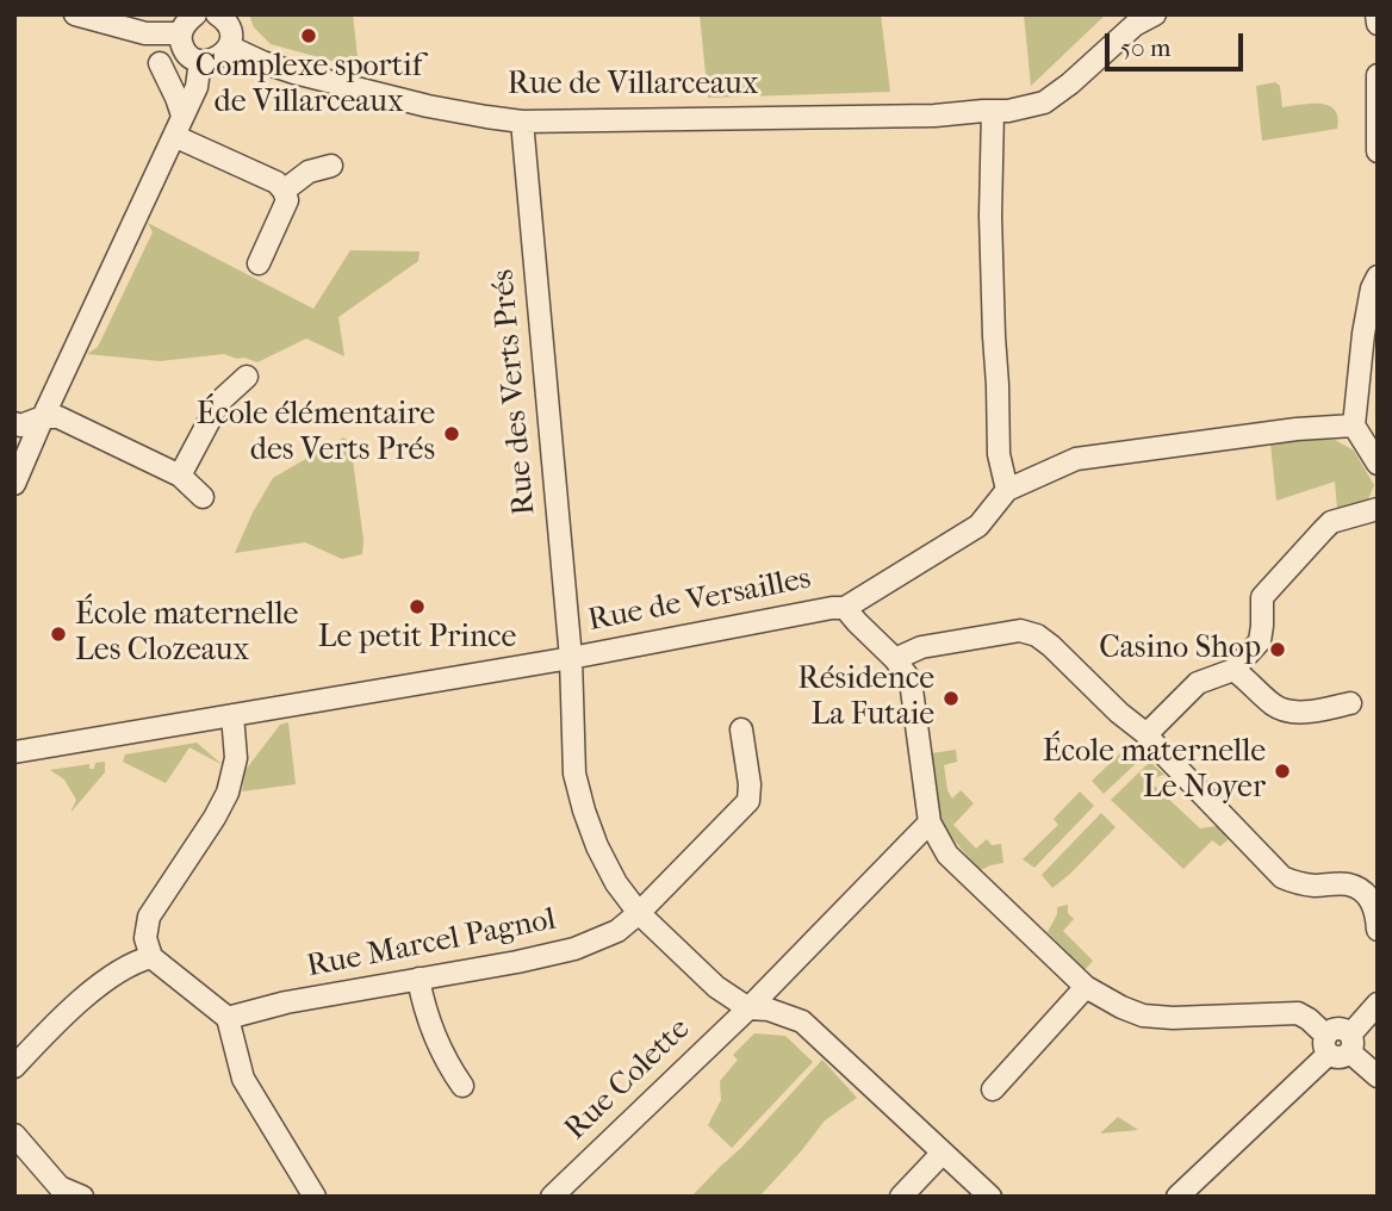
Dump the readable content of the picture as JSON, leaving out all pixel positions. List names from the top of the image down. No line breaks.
{"streets":{"street":["Rue de Villarceaux","Rue des Verts Prés","Rue de Versailles","Rue Marcel Pagnol","Rue Colette"]},"crossings":[["Rue de Villarceaux","Rue des Verts Prés"],["Rue des Verts Prés","Rue de Versailles"],["Rue des Verts Prés","Rue Marcel Pagnol"],["Rue des Verts Prés","Rue Colette"]],"places":["Complexe sportif de Villarceaux","École élémentaire des Verts Prés","Le petit Prince","École maternelle Les Clozeaux","Casino Shop","Résidence La Futaie","École maternelle Le Noyer"],"scale_bar":"50 m"}
